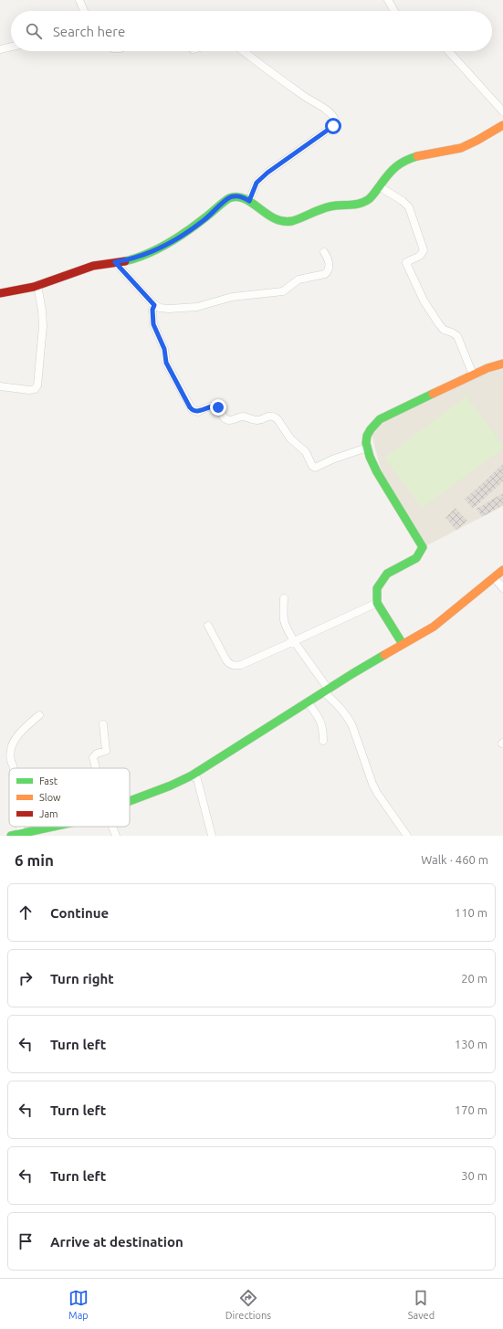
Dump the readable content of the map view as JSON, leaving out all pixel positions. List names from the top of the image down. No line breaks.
{"legend":["Fast","Slow","Jam"],"page":{"search":"Search here","heading":["6 min","Walk · 460 m"],"list":[["Continue","110 m"],["Turn right","20 m"],["Turn left","130 m"],["Turn left","170 m"],["Turn left","30 m"],"Arrive at destination"],"nav":["Map","Directions","Saved"]}}
